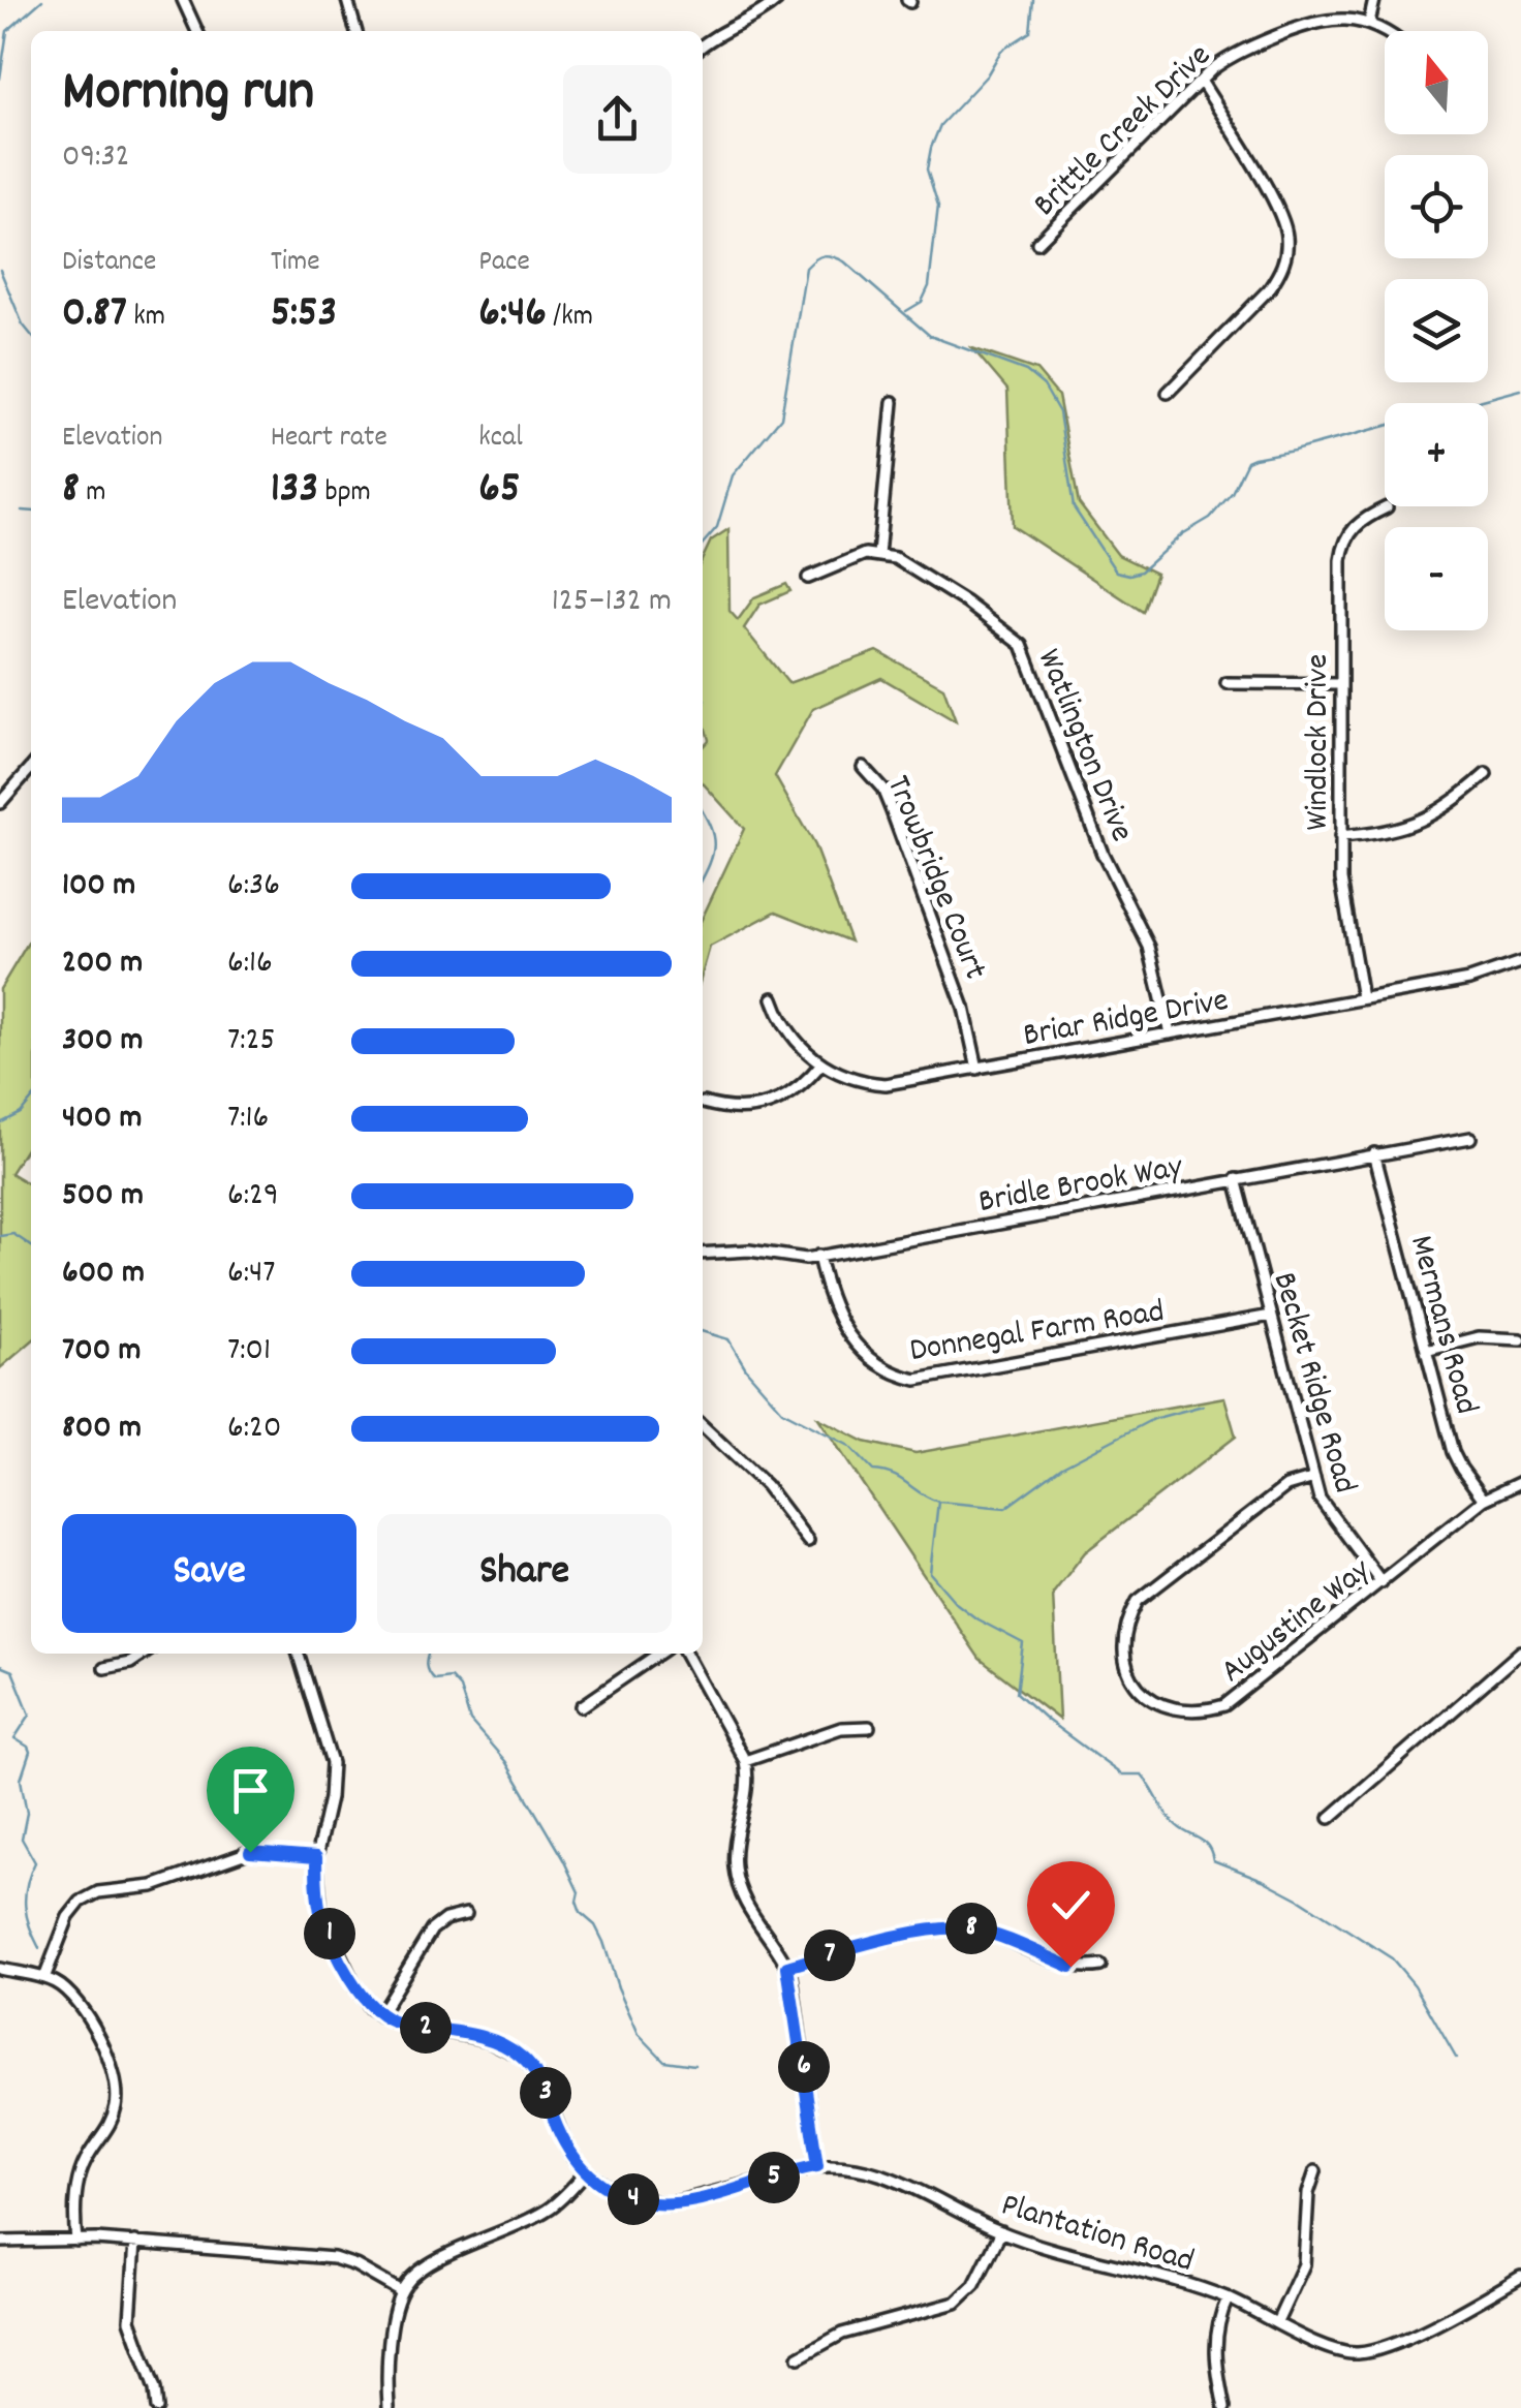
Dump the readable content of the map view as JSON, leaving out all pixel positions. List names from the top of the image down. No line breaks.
{"streets":{"street":["Brittle Creek Drive","Windlock Drive","Watlington Drive","Trowbridge Court","Briar Ridge Drive","Bridle Brook Way","Mermans Road","Donnegal Farm Road","Becket Ridge Road","Augustine Way","Plantation Road"]},"crossings":[["Windlock Drive","Briar Ridge Drive"],["Watlington Drive","Briar Ridge Drive"],["Trowbridge Court","Briar Ridge Drive"],["Bridle Brook Way","Mermans Road"],["Bridle Brook Way","Donnegal Farm Road"],["Bridle Brook Way","Becket Ridge Road"],["Mermans Road","Augustine Way"],["Donnegal Farm Road","Becket Ridge Road"],["Becket Ridge Road","Augustine Way"]],"north":"top","page":{"map_buttons":["+","−"],"heading":["Morning run","09:32"],"stats":[["Distance","0.87 km"],["Time","5:53"],["Pace","6:46 /km"],["Elevation","8 m"],["Heart rate","133 bpm"],["kcal","65"]],"chart":["Elevation","125–132 m"],"list":[{"name":"100 m","note":"6:36"},{"name":"200 m","note":"6:16"},{"name":"300 m","note":"7:25"},{"name":"400 m","note":"7:16"},{"name":"500 m","note":"6:29"},{"name":"600 m","note":"6:47"},{"name":"700 m","note":"7:01"},{"name":"800 m","note":"6:20"}],"buttons":["Save","Share"],"pins":["8","1","7","2","6","3","5","4"]}}
